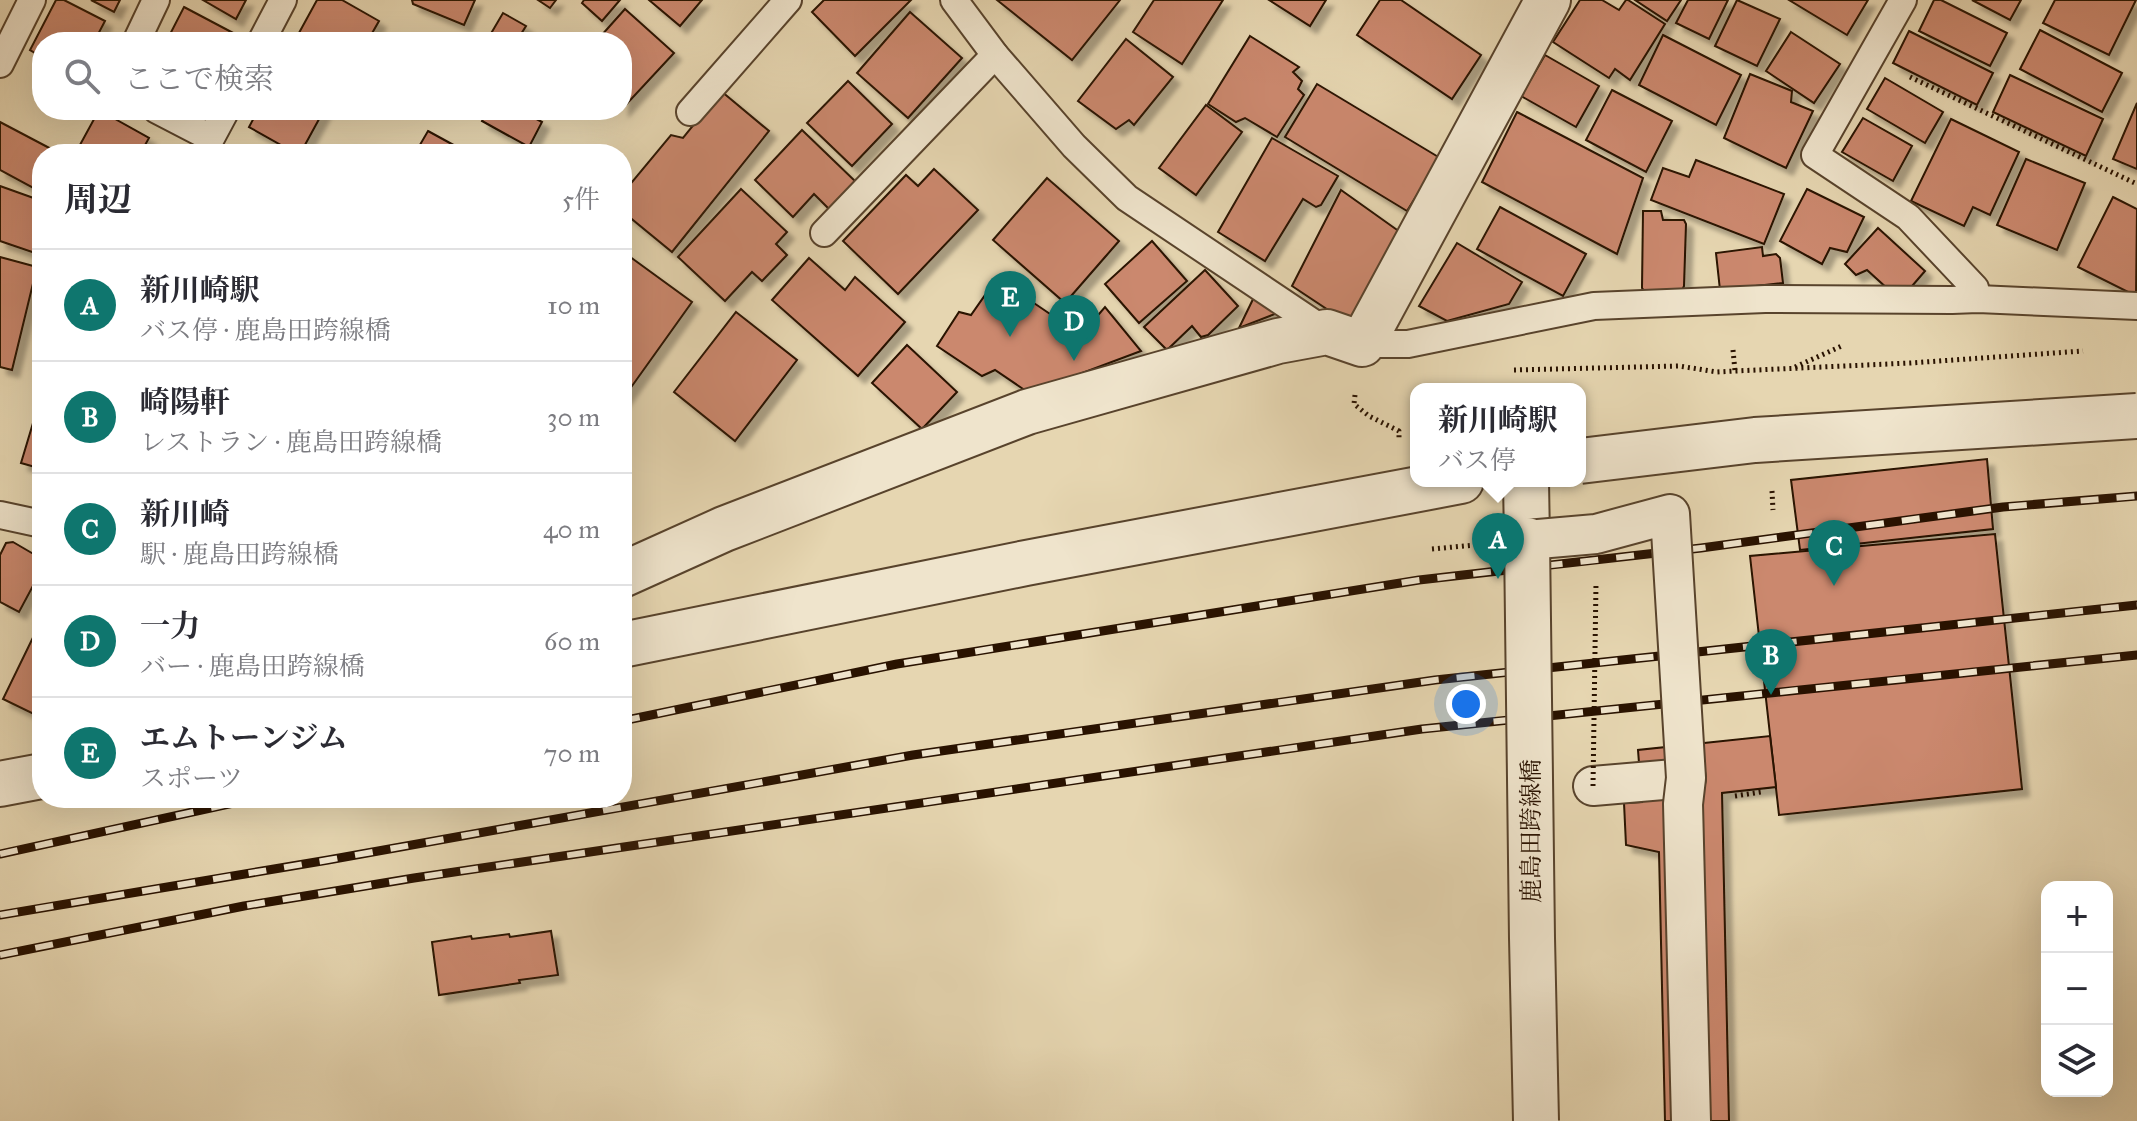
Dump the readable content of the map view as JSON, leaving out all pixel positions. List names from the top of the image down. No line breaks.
{"streets":{"street":["鹿島田跨線橋"]},"page":{"search":"ここで検索","heading":["周辺","5件"],"list":[{"mark":"A","name":"新川崎駅","note":"バス停 · 鹿島田跨線橋","value":"10 m"},{"mark":"B","name":"崎陽軒","note":"レストラン · 鹿島田跨線橋","value":"30 m"},{"mark":"C","name":"新川崎","note":"駅 · 鹿島田跨線橋","value":"40 m"},{"mark":"D","name":"一力","note":"バー · 鹿島田跨線橋","value":"60 m"},{"mark":"E","name":"エムトーンジム","note":"スポーツ","value":"70 m"}],"pins":["E","D","A","C","B"],"popup":["新川崎駅","バス停"],"map_buttons":["+","−"]}}
